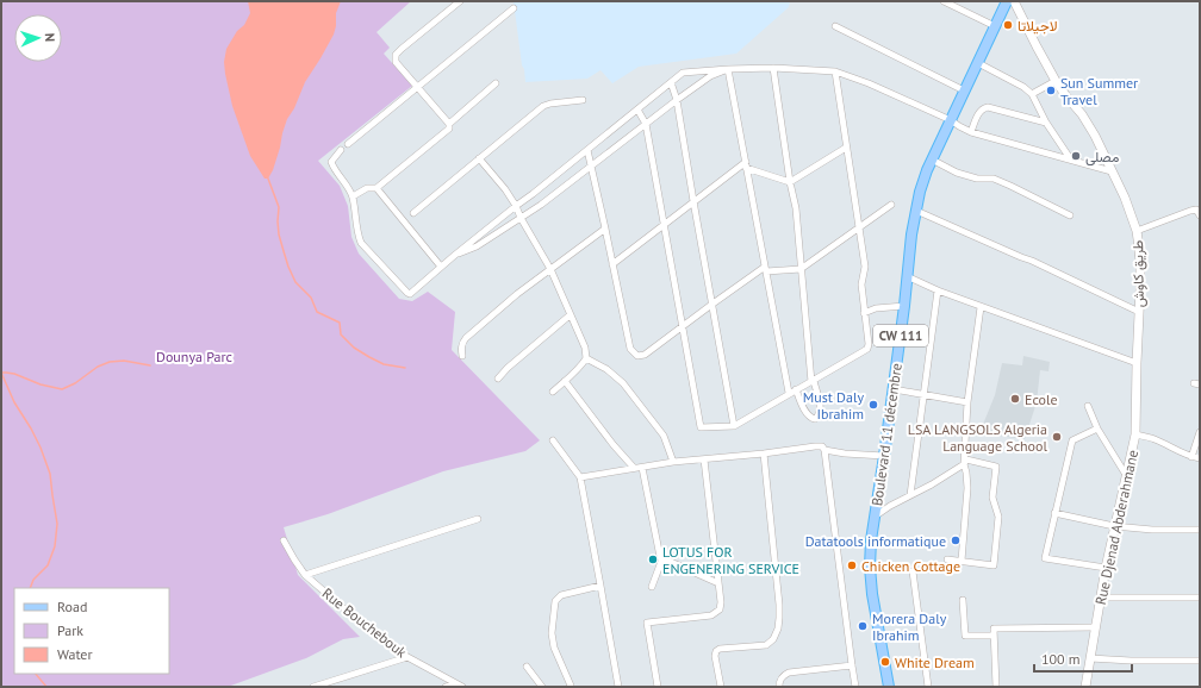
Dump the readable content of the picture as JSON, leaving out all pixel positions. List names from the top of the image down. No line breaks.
{"streets":{"main road":["CW 111","Boulevard 11 décembre"],"street":["طريق كاوش","Rue Djenad Abderahmane","Rue Bouchebouk"]},"crossings":[["طريق كاوش","Rue Djenad Abderahmane"]],"parks":["Dounya Parc"],"places":["لاجيلاتا","Sun Summer Travel","مصلى","Ecole","Must Daly Ibrahim","LSA LANGSOLS Algeria Language School","Datatools informatique","LOTUS FOR ENGENERING SERVICE","Chicken Cottage","Morera Daly Ibrahim","White Dream"],"legend":["Road","Park","Water"],"scale_bar":"100 m","north":"right"}
